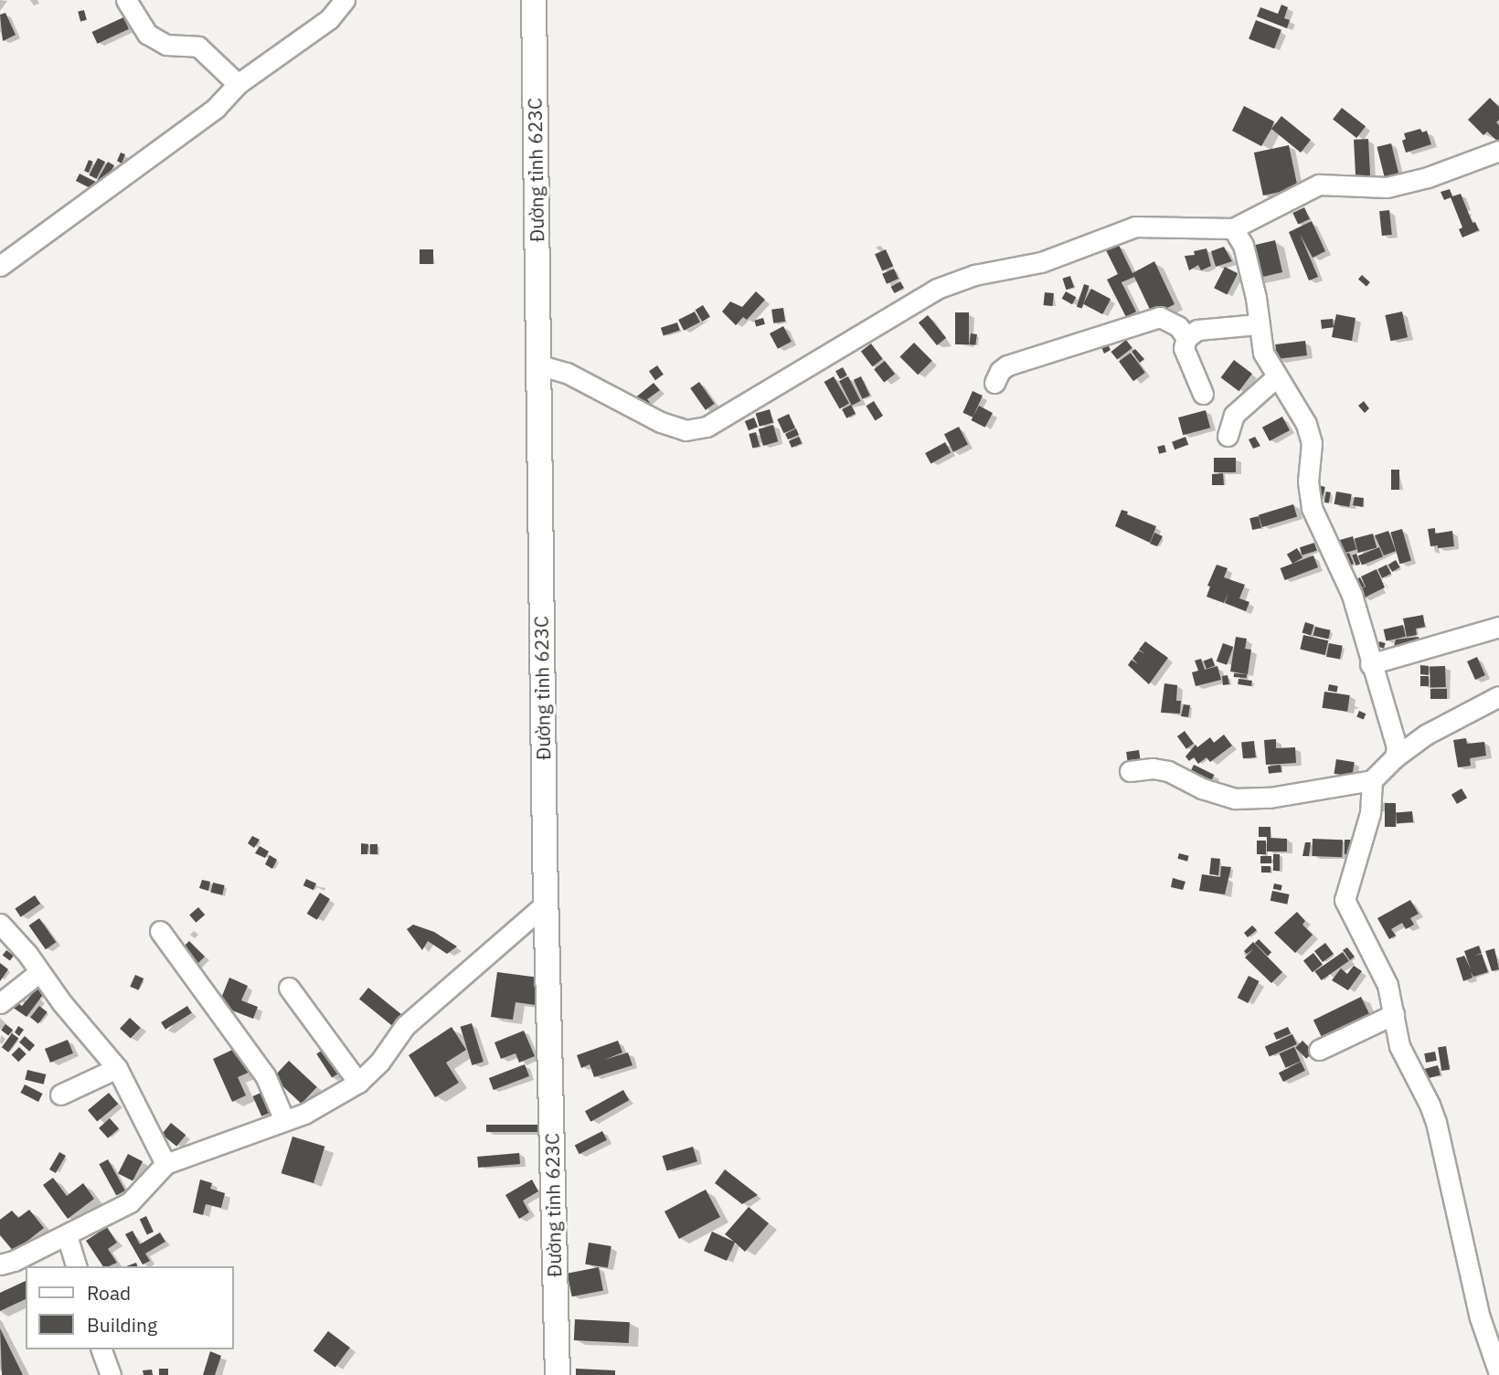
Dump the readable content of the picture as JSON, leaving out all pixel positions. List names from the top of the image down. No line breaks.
{"streets":{"main road":["Đường tỉnh 623C"]},"legend":["Road","Building"]}
